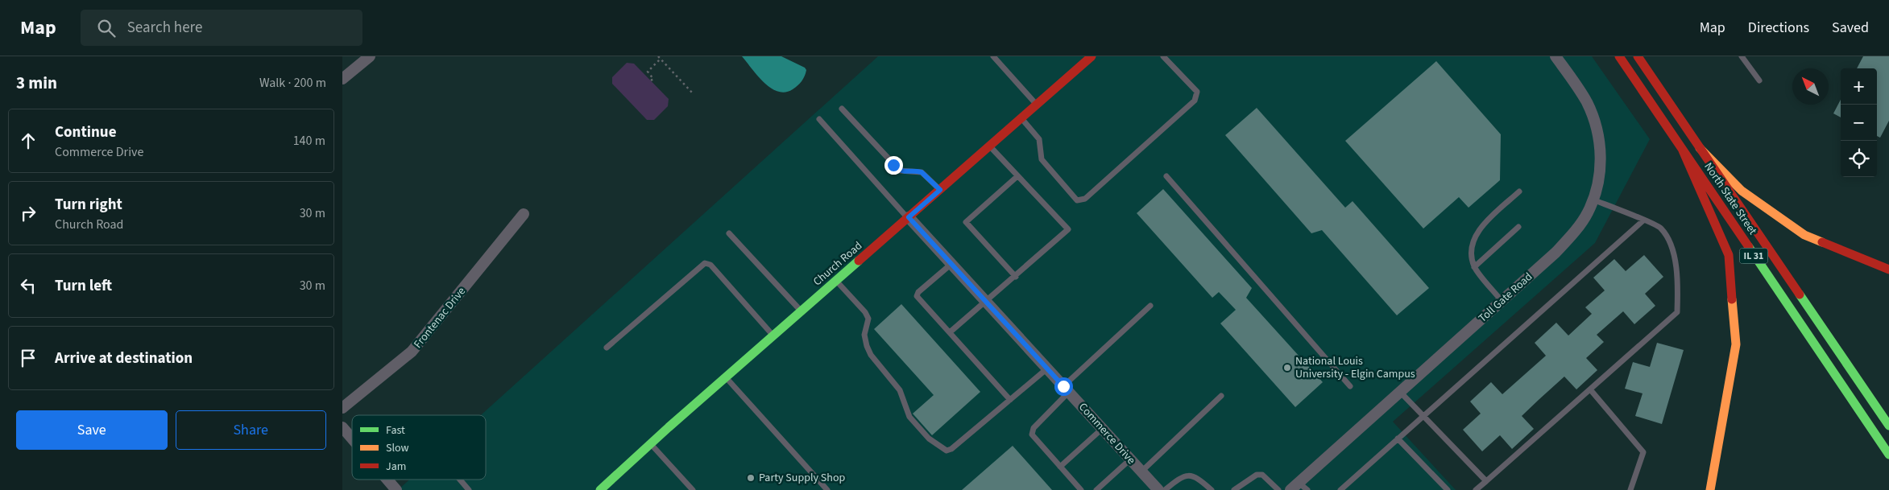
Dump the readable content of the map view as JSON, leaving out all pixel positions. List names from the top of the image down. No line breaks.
{"streets":{"main road":["North State Street","IL 31","Church Road"],"street":["Toll Gate Road","Frontenac Drive","Commerce Drive"]},"crossings":[["Church Road","Commerce Drive"]],"places":["National Louis University - Elgin Campus","Party Supply Shop"],"legend":["Fast","Slow","Jam"],"north":"top left","page":{"header":"Map","search":"Search here","nav":["Map","Directions","Saved"],"heading":["3 min","Walk · 200 m"],"map_buttons":["+","−"],"list":[["Continue","Commerce Drive","140 m"],["Turn right","Church Road","30 m"],["Turn left","30 m"],"Arrive at destination"],"buttons":["Save","Share"]}}
